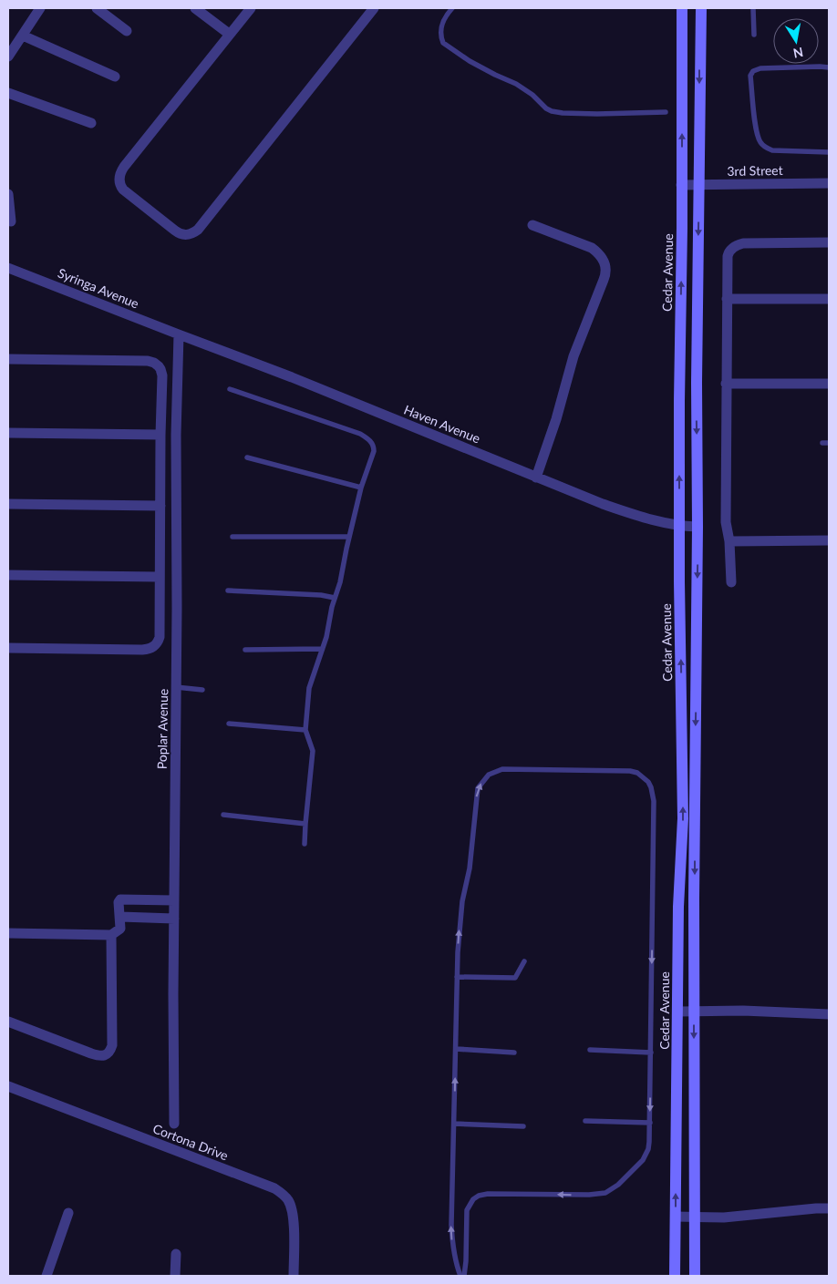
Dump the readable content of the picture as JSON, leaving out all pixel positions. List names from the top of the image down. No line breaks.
{"streets":{"main road":["Cedar Avenue"],"street":["3rd Street","Syringa Avenue","Haven Avenue","Poplar Avenue","Cortona Drive"]},"crossings":[["3rd Street","Cedar Avenue"],["Cedar Avenue","Haven Avenue"],["Syringa Avenue","Haven Avenue"],["Syringa Avenue","Poplar Avenue"],["Haven Avenue","Poplar Avenue"]],"north":"bottom"}
